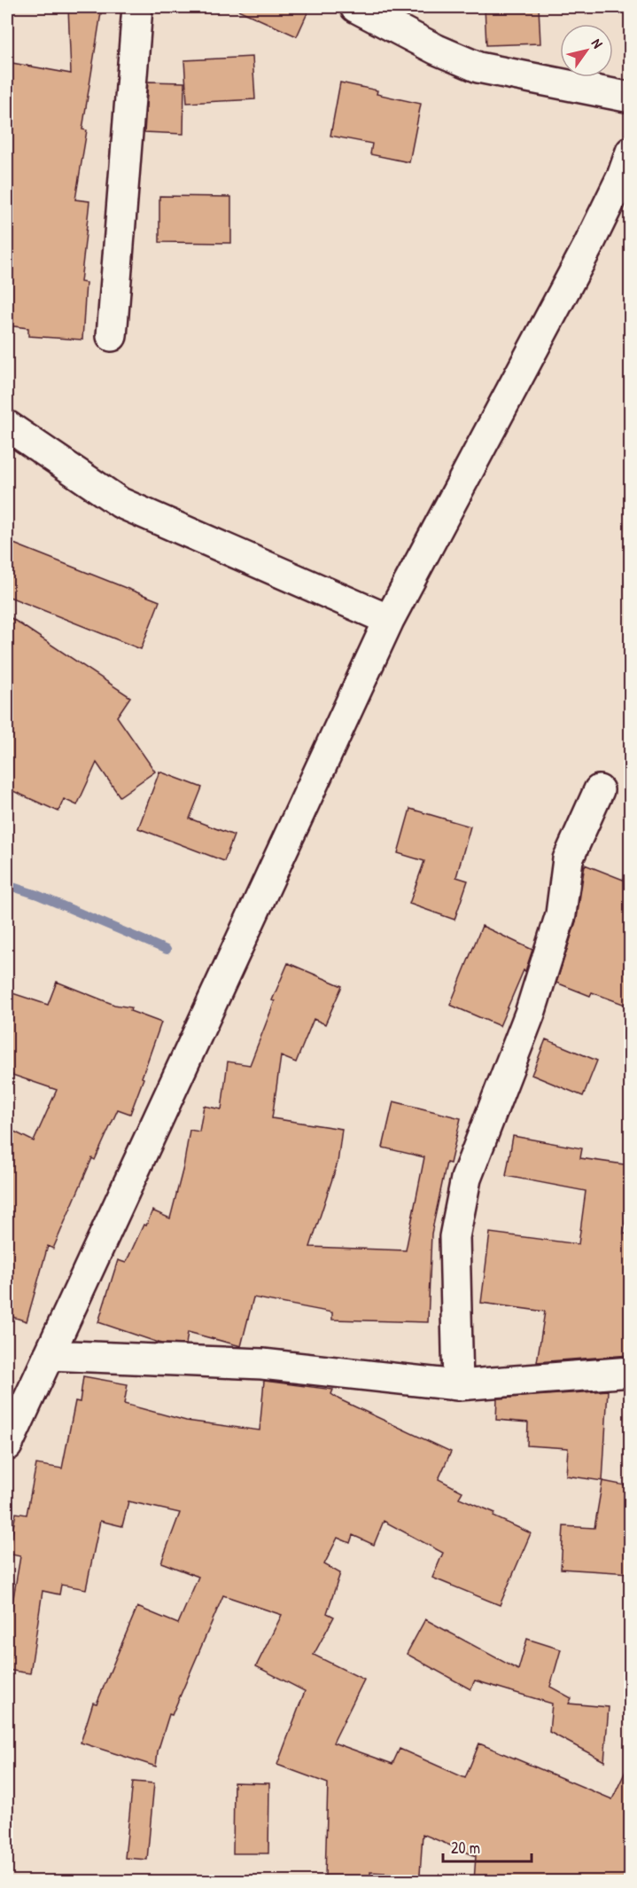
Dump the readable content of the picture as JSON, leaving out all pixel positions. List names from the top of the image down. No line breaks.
{"scale_bar":"20 m","north":"top right"}
